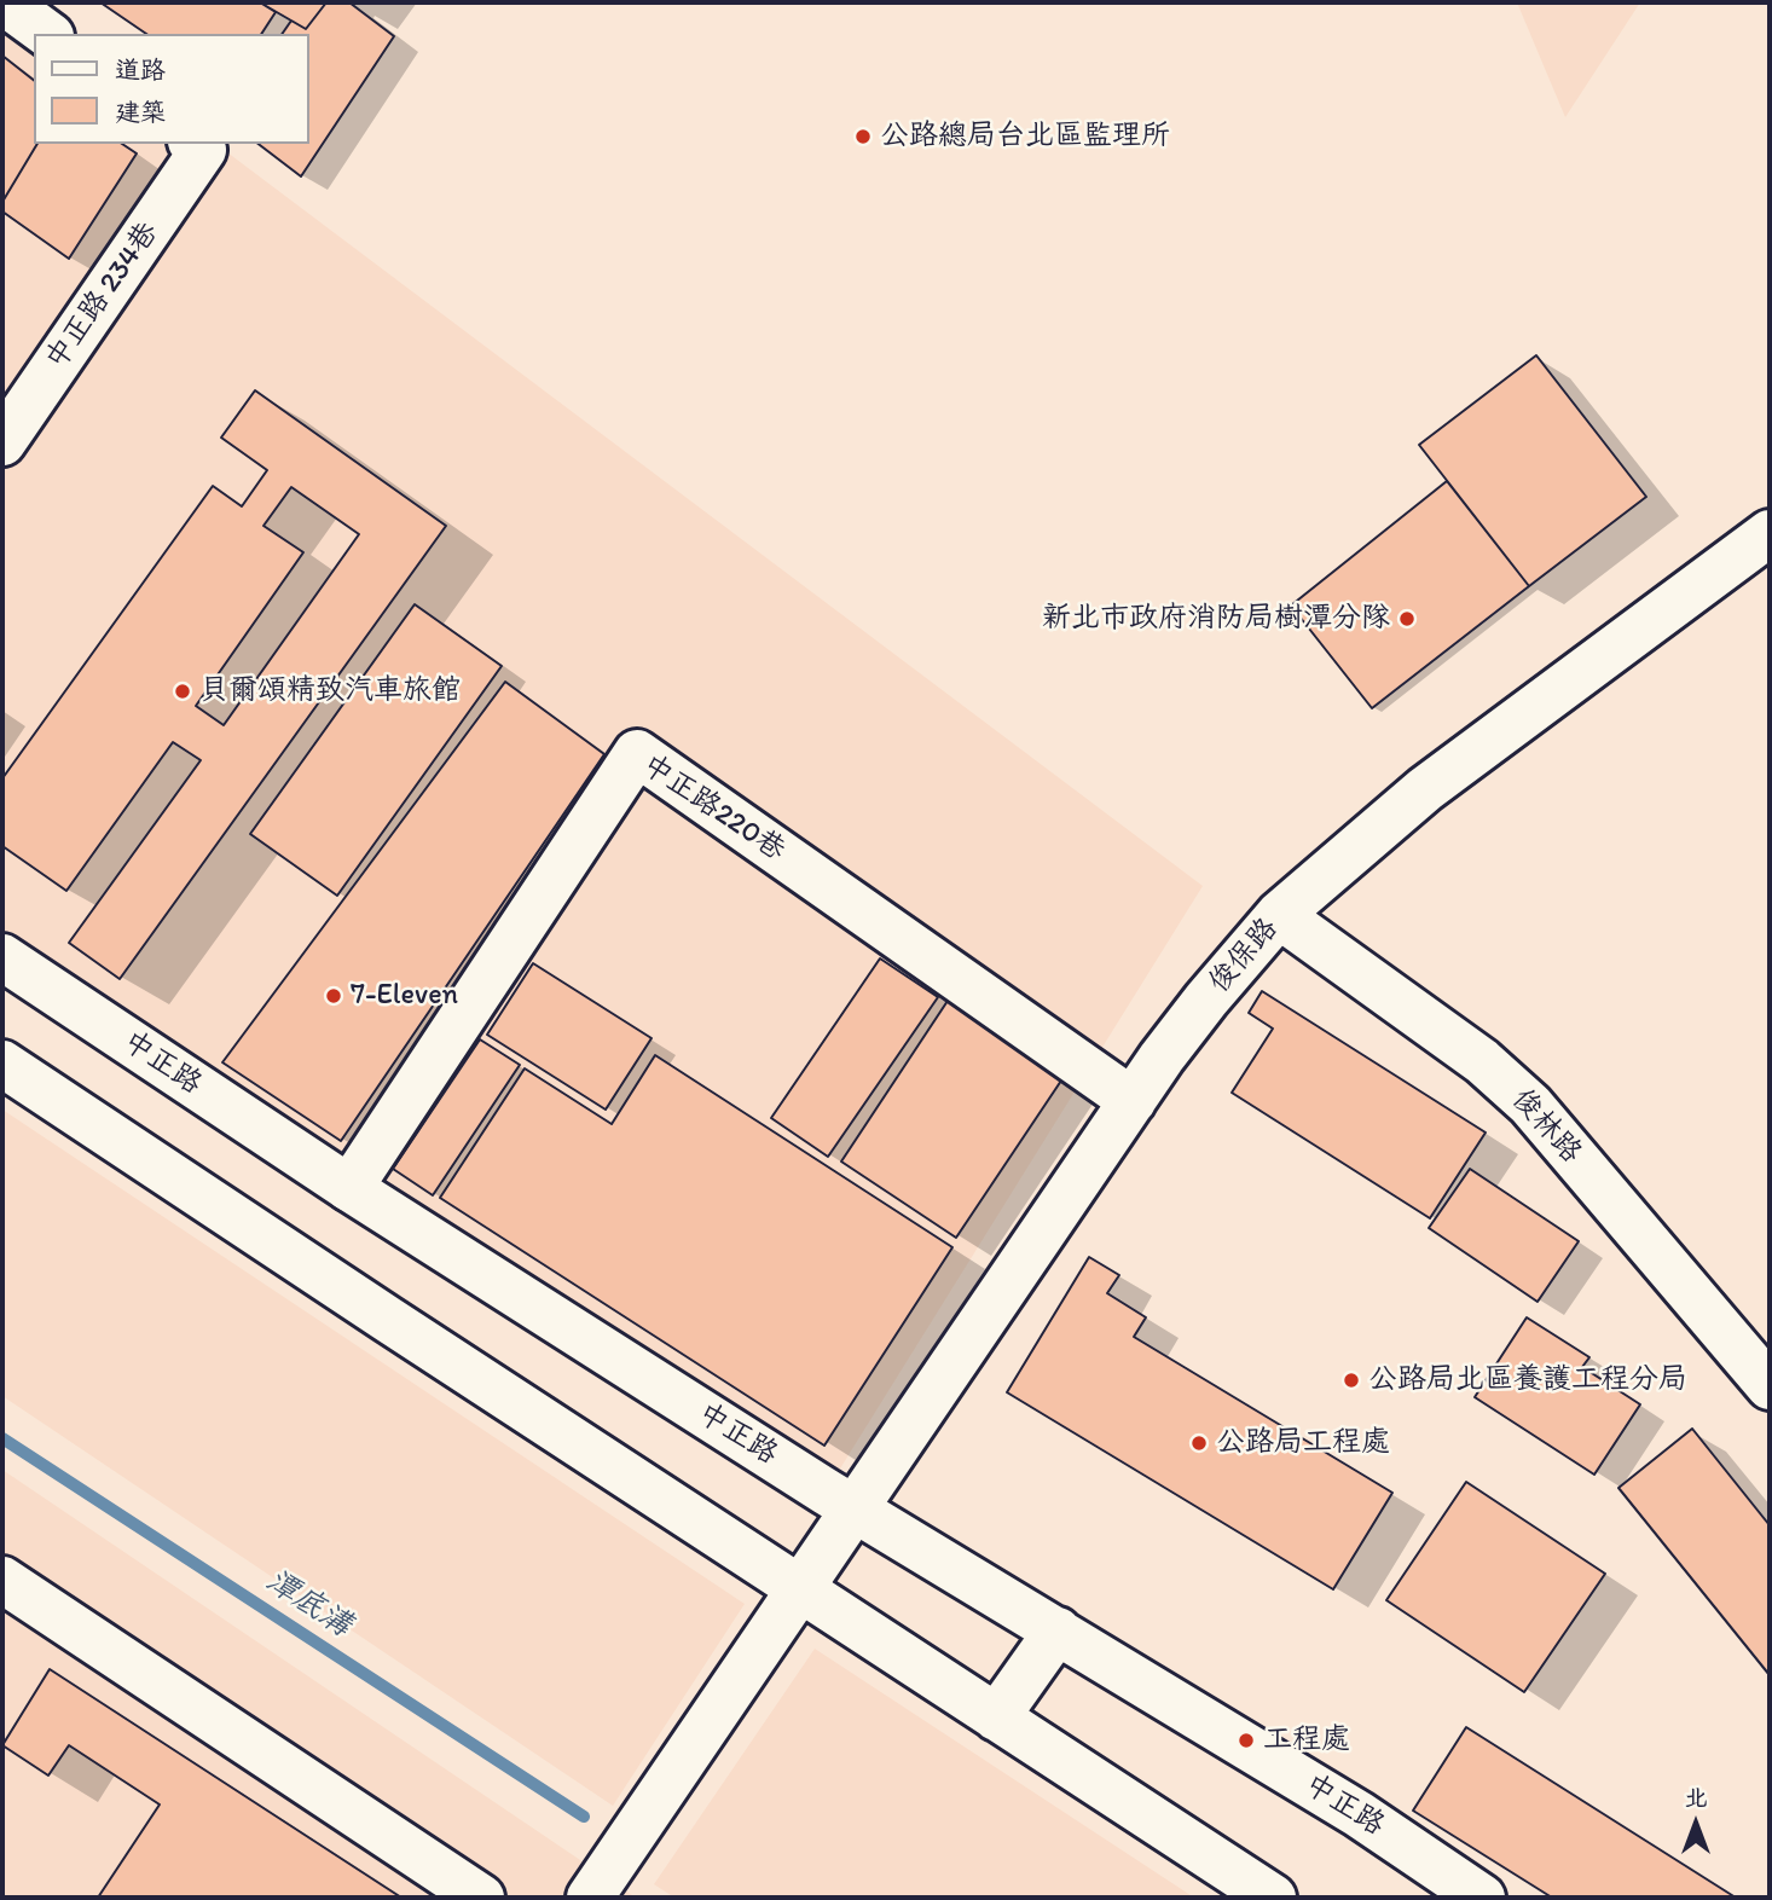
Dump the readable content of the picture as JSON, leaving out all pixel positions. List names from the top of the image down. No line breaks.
{"streets":{"main road":["中正路 234巷","中正路220巷","俊保路","中正路","俊林路"]},"crossings":[["中正路220巷","俊保路"],["中正路220巷","中正路"],["俊保路","中正路"],["俊保路","俊林路"]],"water":["潭底溝"],"places":["公路總局台北區監理所","新北市政府消防局樹潭分隊","貝爾頌精致汽車旅館","7-Eleven","公路局北區養護工程分局","公路局工程處","工程處"],"legend":["道路","建築"],"north":"top"}
